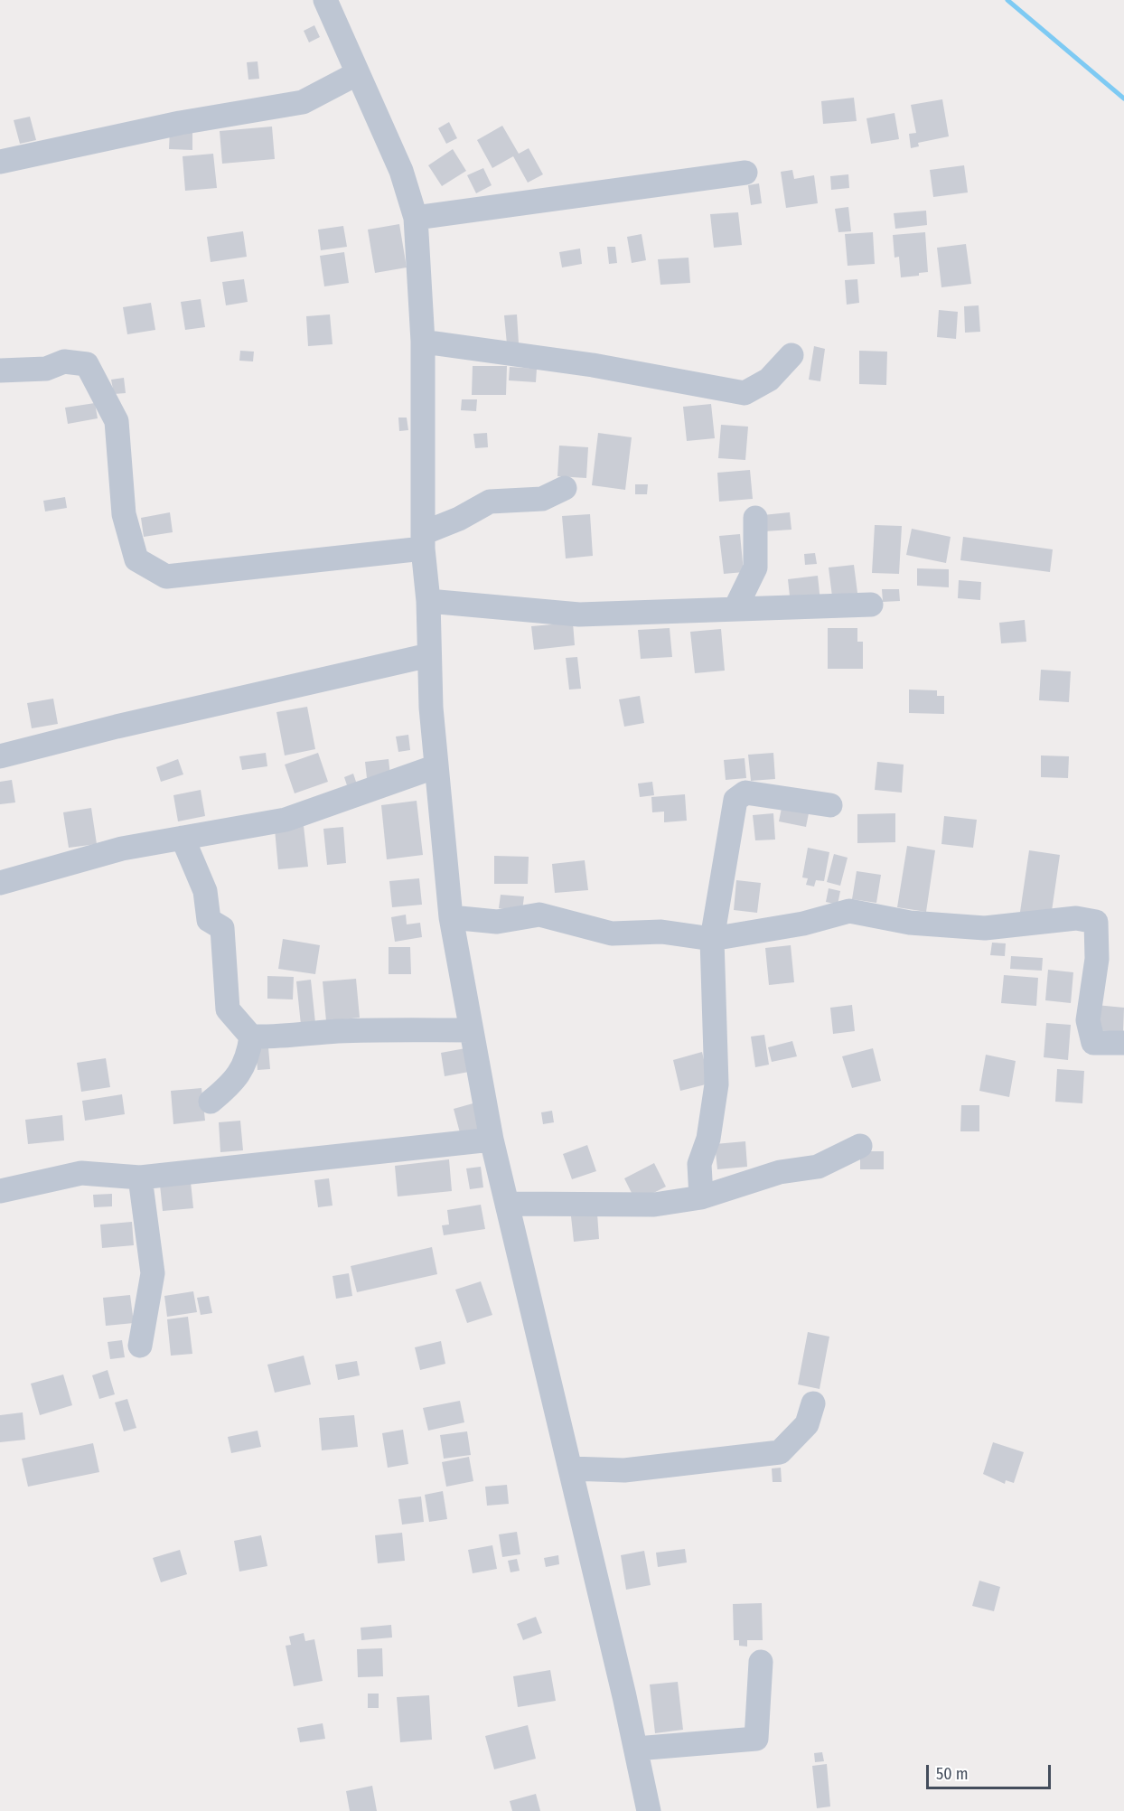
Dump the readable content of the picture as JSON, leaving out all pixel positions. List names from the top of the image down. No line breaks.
{"scale_bar":"50 m"}
